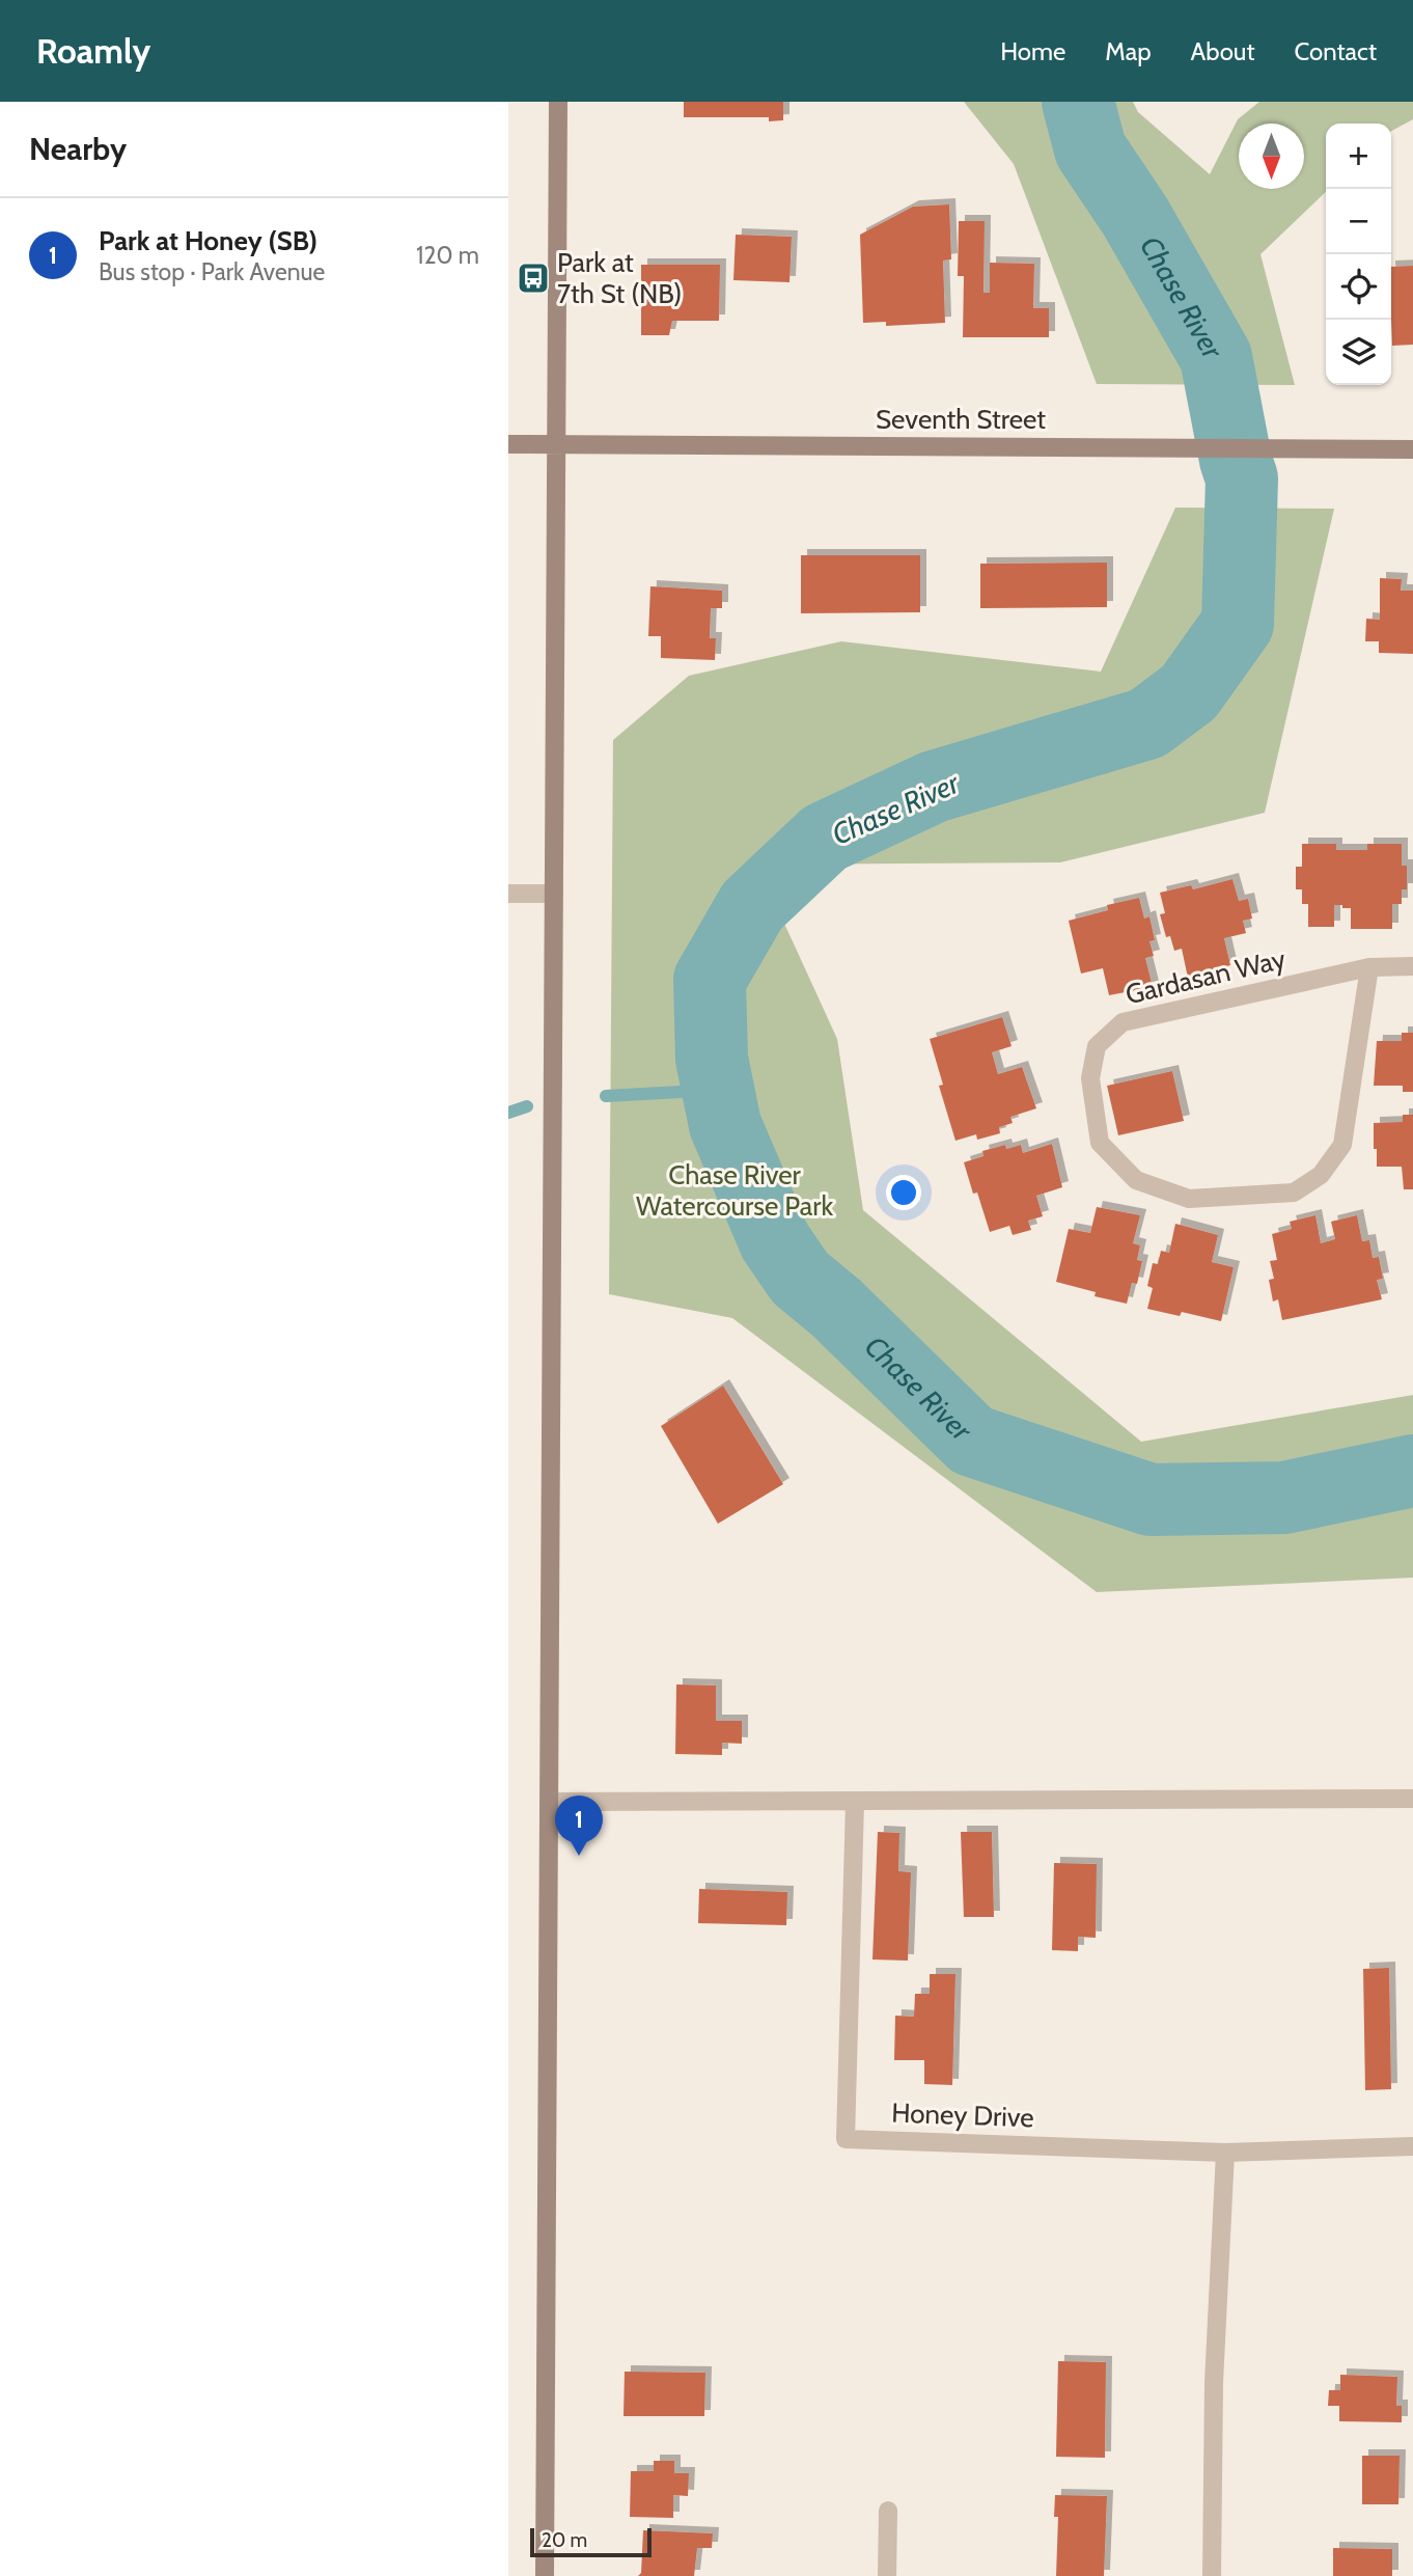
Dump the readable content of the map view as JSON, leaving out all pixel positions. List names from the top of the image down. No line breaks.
{"streets":{"street":["Seventh Street","Gardasan Way","Honey Drive"]},"water":["Chase River"],"parks":["Chase River Watercourse Park"],"places":{"bus stop":["Park at 7th St (NB)"]},"scale_bar":"20 m","north":"bottom","page":{"header":"Roamly","nav":["Home","Map","About","Contact"],"heading":"Nearby","map_buttons":["+","−"],"list":[{"mark":"1","name":"Park at Honey (SB)","note":"Bus stop · Park Avenue","value":"120 m"}],"pins":"1","scale":"20 m"}}
